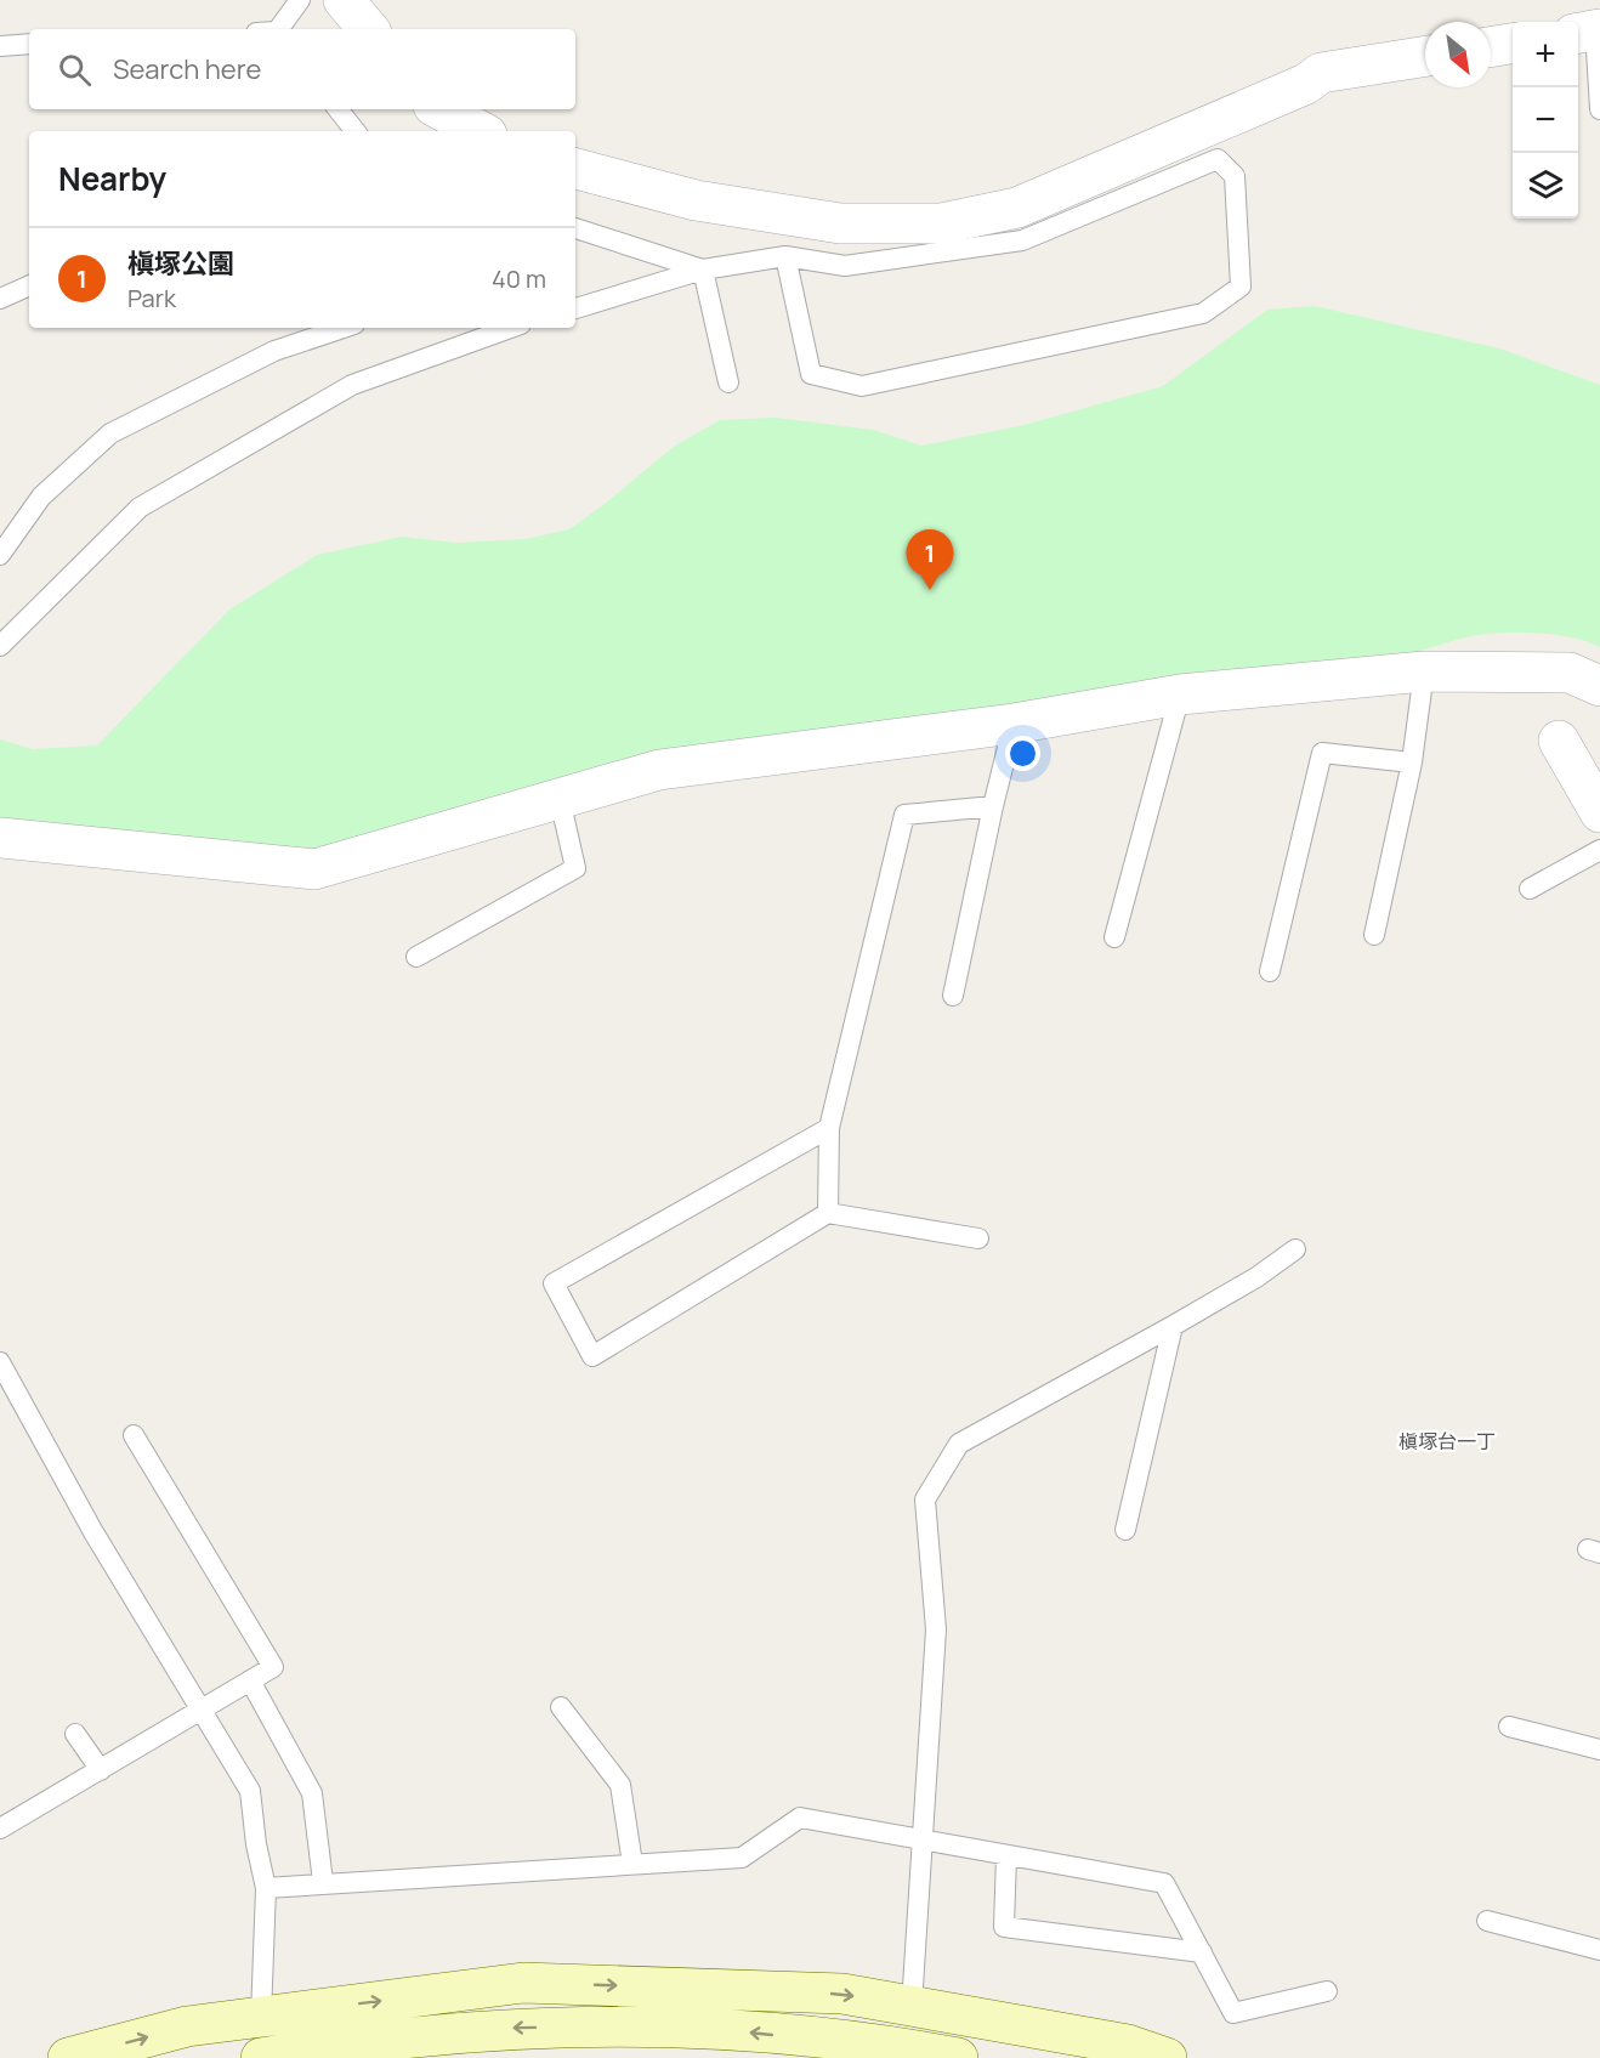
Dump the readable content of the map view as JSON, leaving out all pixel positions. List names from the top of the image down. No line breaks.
{"districts":["槇塚台一丁"],"north":"bottom right","page":{"map_buttons":["+","−"],"search":"Search here","heading":"Nearby","list":[{"mark":"1","name":"槇塚公園","note":"Park","value":"40 m"}],"pins":"1"}}
